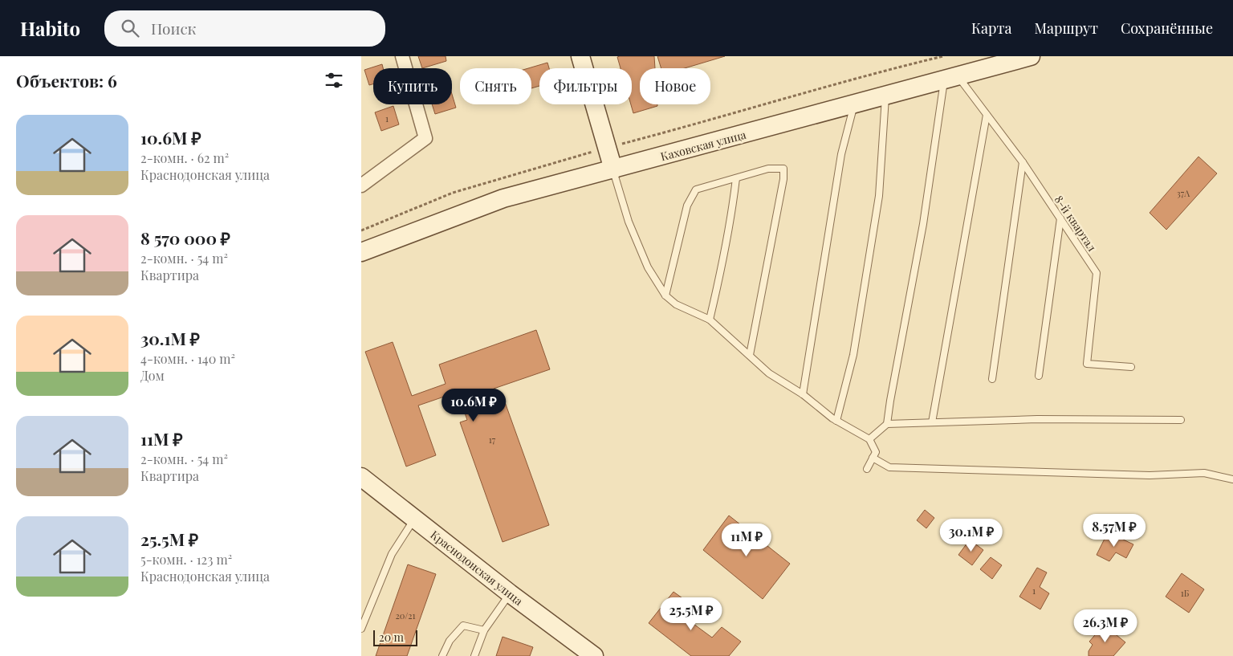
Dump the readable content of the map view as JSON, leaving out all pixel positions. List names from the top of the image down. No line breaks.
{"streets":{"main road":["Каховская улица","Краснодонская улица"],"lane":["8-й квартал"]},"crossings":[["Каховская улица","8-й квартал"]],"house_numbers":["1","37А","17","1","1Б","20/21"],"scale_bar":"20 m","page":{"header":"Habito","search":"Поиск","nav":["Карта","Маршрут","Сохранённые"],"heading":"Объектов: 6","chip":["Купить","Снять","Фильтры","Новое"],"list":[{"name":"10.6M ₽","note":"2-комн. · 62 m² · Краснодонская улица"},{"name":"8 570 000 ₽","note":"2-комн. · 54 m² · Квартира"},{"name":"30.1M ₽","note":"4-комн. · 140 m² · Дом"},{"name":"11M ₽","note":"2-комн. · 54 m² · Квартира"},{"name":"25.5M ₽","note":"5-комн. · 123 m² · Краснодонская улица"}],"price":["10.6M ₽","8.57M ₽","30.1M ₽","11M ₽","25.5M ₽","26.3M ₽"],"scale":"20 m"}}
